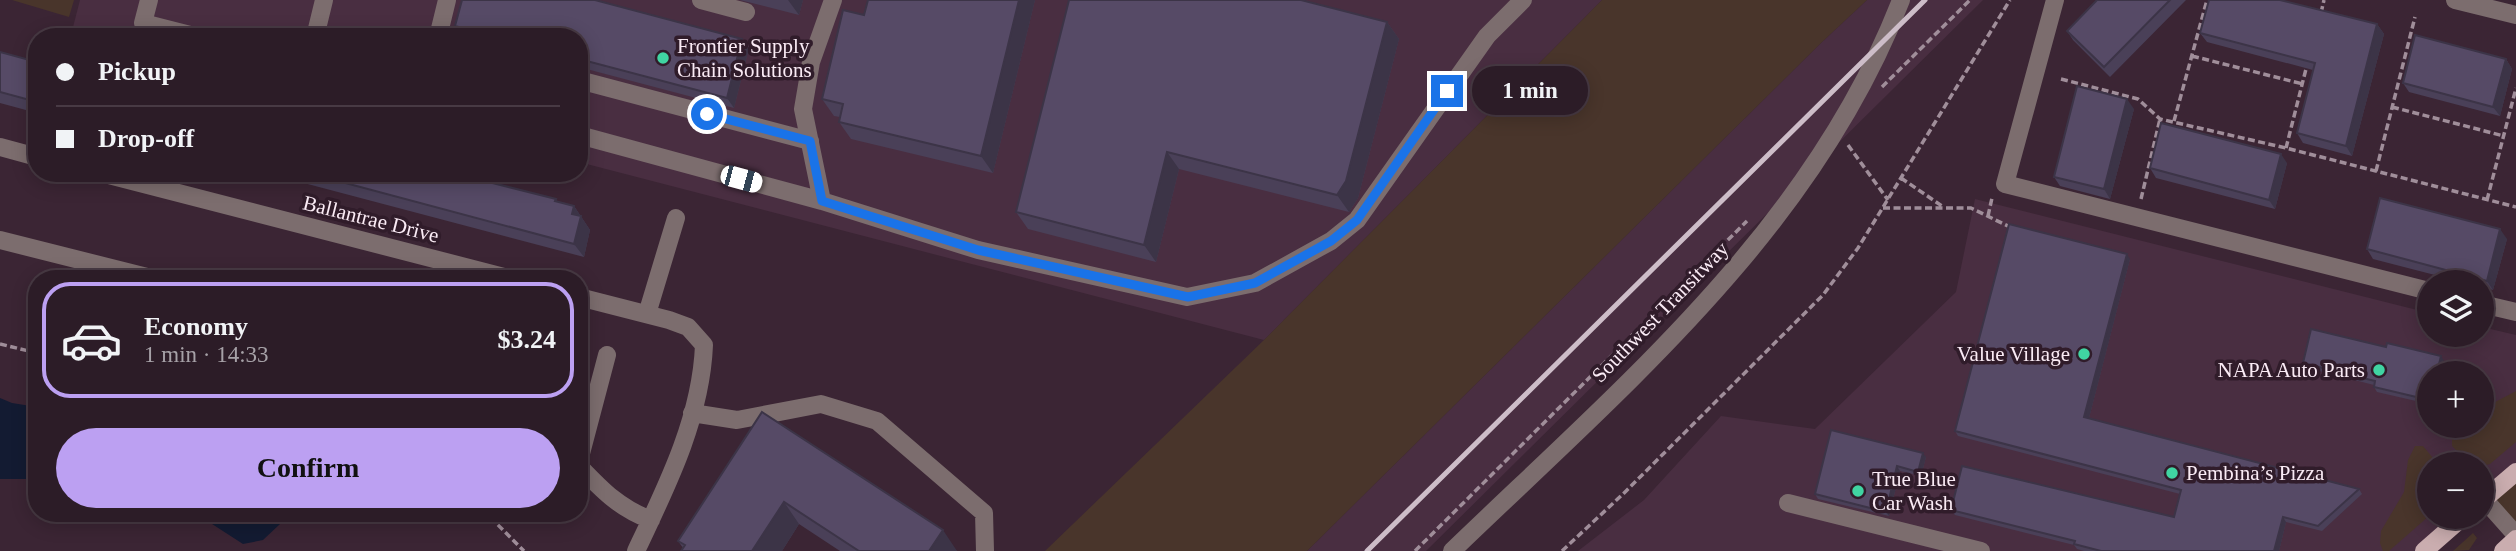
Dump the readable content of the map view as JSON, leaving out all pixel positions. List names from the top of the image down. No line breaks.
{"streets":{"street":["Ballantrae Drive","Southwest Transitway"]},"places":["Frontier Supply Chain Solutions","Value Village","NAPA Auto Parts","Pembina’s Pizza","True Blue Car Wash"],"page":{"banner":["Pickup","Drop-off"],"bubble":"1 min","map_buttons":["+","−"],"list":[{"name":"Economy","note":"1 min · 14:33","value":"$3.24"}],"buttons":"Confirm"}}
